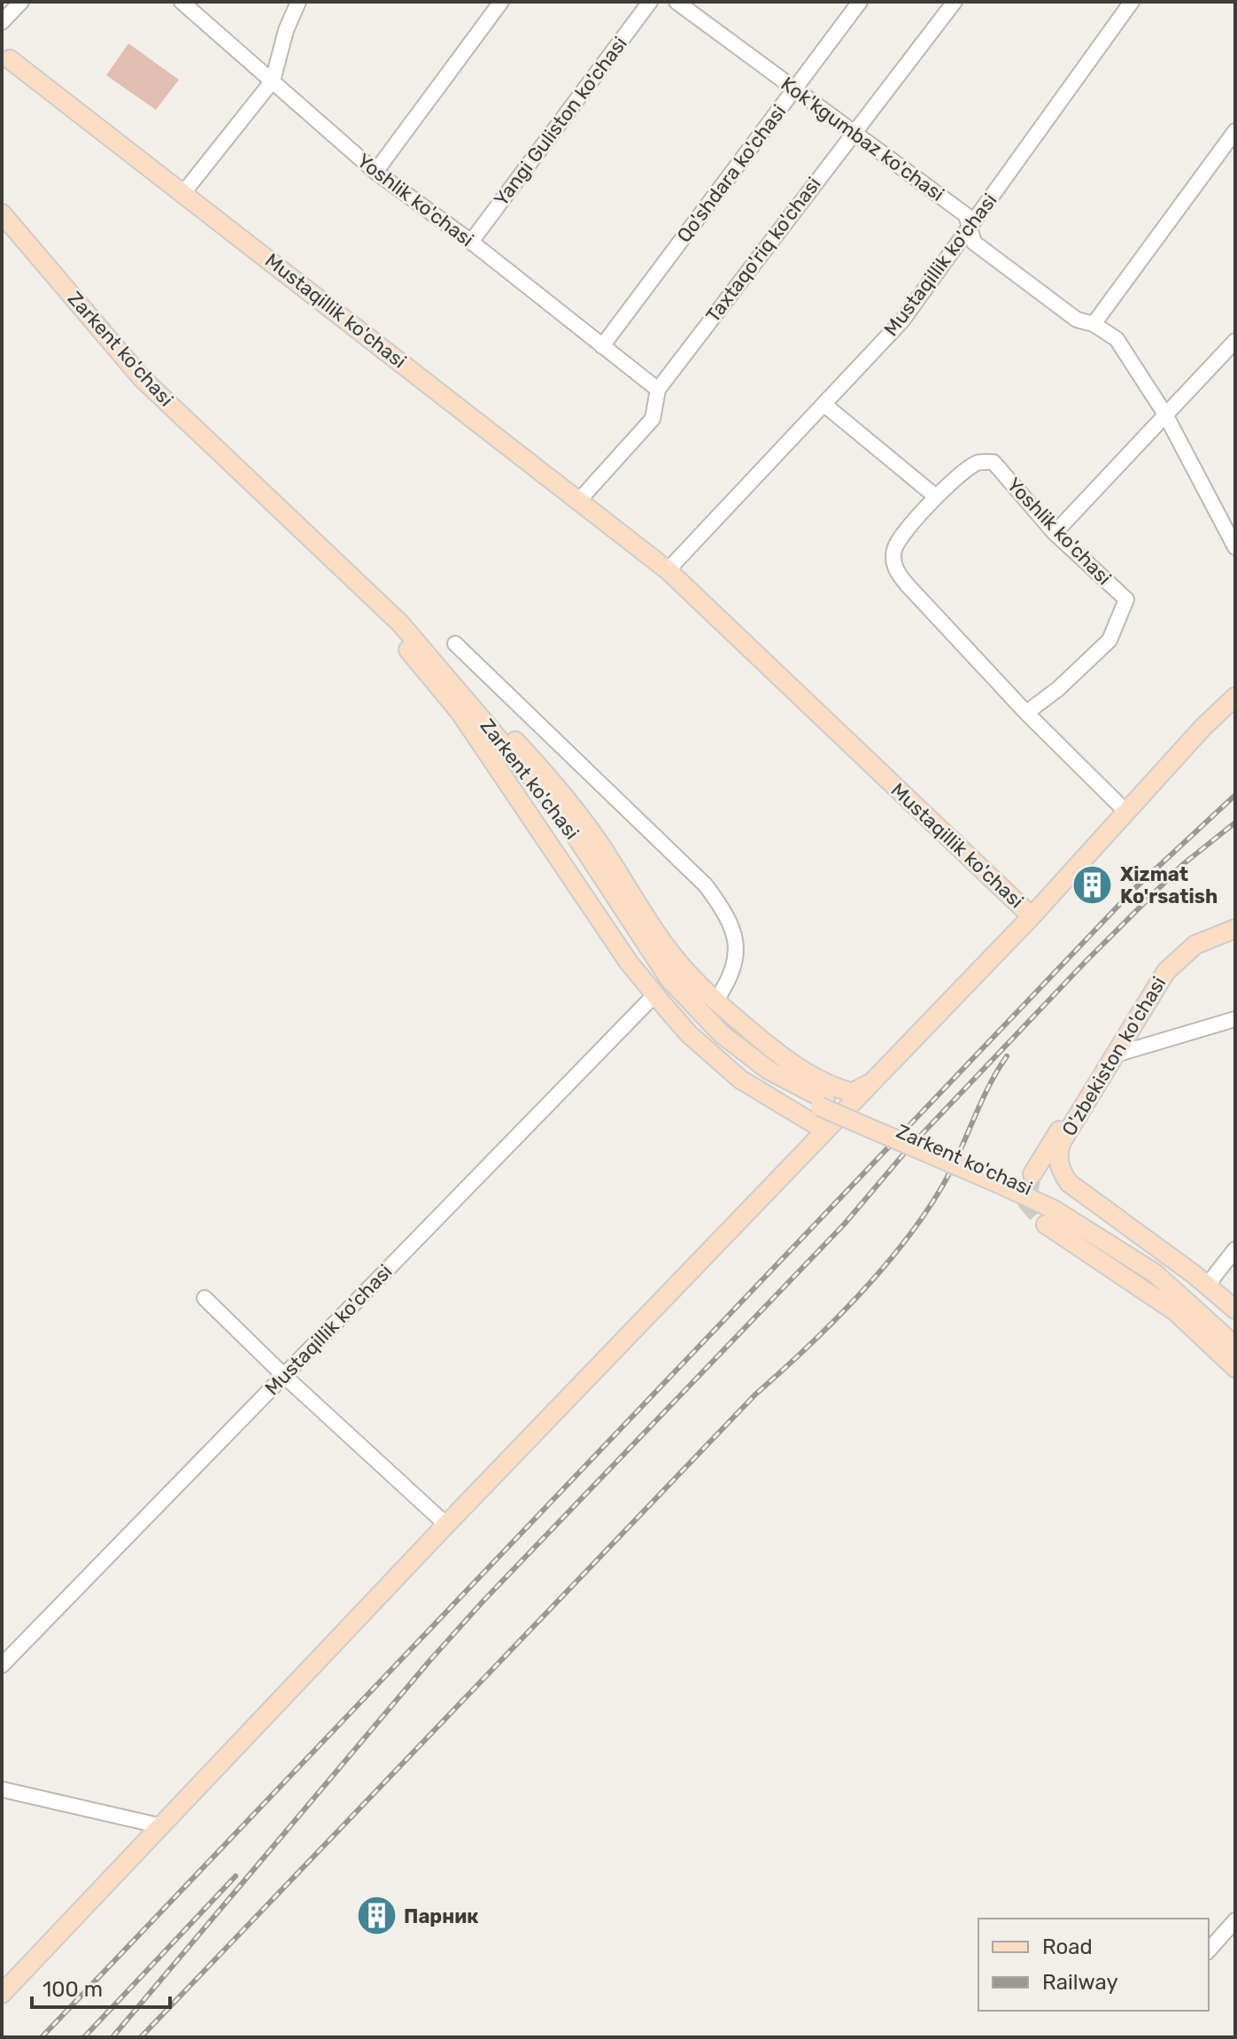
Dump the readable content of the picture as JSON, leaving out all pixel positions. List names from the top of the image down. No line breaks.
{"streets":{"main road":["Mustaqillik ko'chasi","Zarkent ko'chasi","O'zbekiston ko'chasi"],"street":["Yangi Guliston ko'chasi","Kok'kgumbaz ko'chasi","Qo'shdara ko'chasi","Yoshlik ko'chasi","Taxtaqo'riq ko'chasi"]},"crossings":[["Yangi Guliston ko'chasi","Yoshlik ko'chasi"],["Kok'kgumbaz ko'chasi","Qo'shdara ko'chasi"],["Kok'kgumbaz ko'chasi","Taxtaqo'riq ko'chasi"],["Kok'kgumbaz ko'chasi","Mustaqillik ko'chasi"],["Qo'shdara ko'chasi","Yoshlik ko'chasi"],["Yoshlik ko'chasi","Taxtaqo'riq ko'chasi"],["Taxtaqo'riq ko'chasi","Mustaqillik ko'chasi"]],"places":{"building":["Xizmat Ko'rsatish","Парник"]},"legend":["Road","Railway"],"scale_bar":"100 m"}
